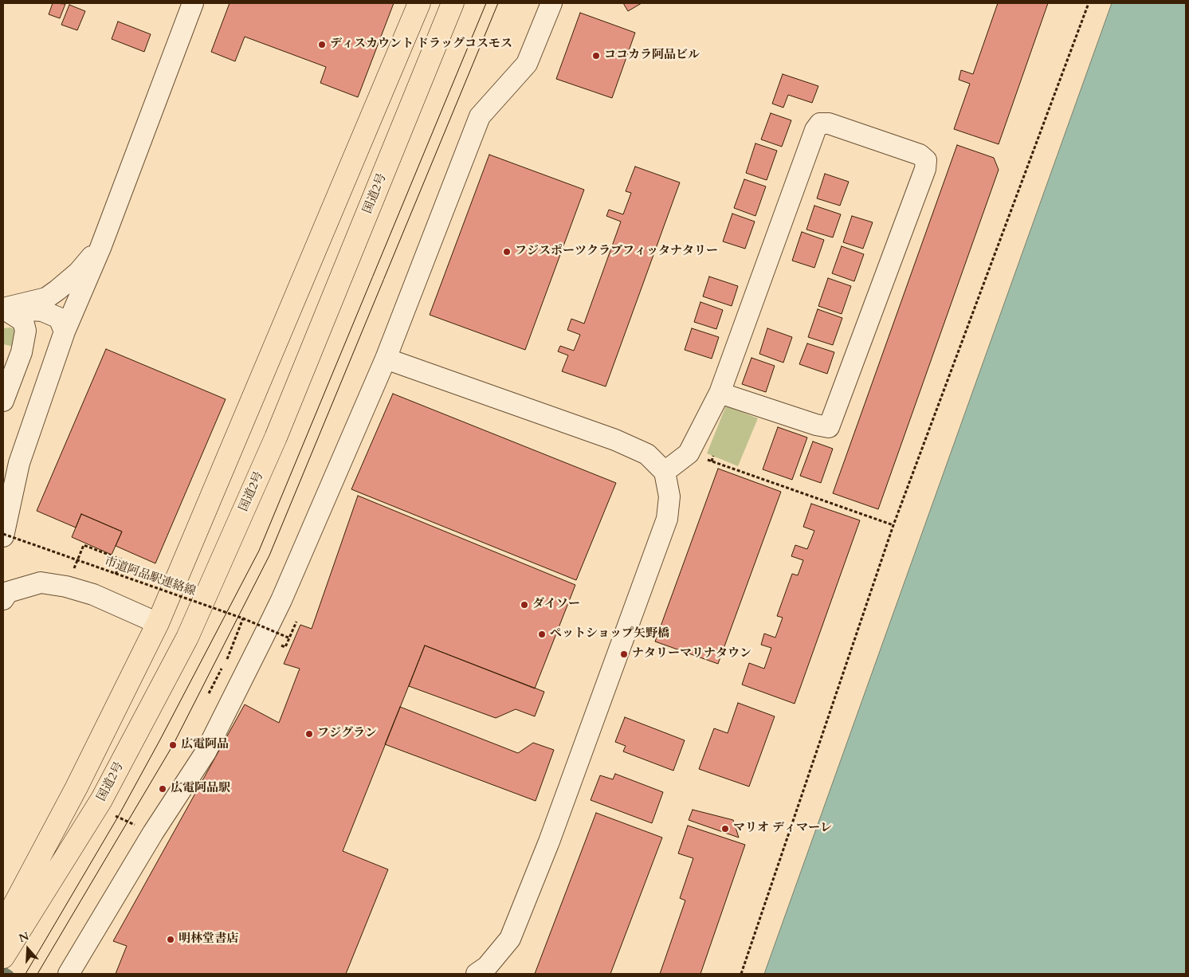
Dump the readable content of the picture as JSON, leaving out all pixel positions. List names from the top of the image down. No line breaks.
{"streets":{"highway":["国道2号"],"path":["市道阿品駅連絡線"]},"places":["ディスカウント ドラッグコスモス","ココカラ阿品ビル","フジスポーツクラブフィッタナタリー","ダイソー","ペットショップ矢野橋","ナタリーマリナタウン","フジグラン","広電阿品","広電阿品駅","マリオ ディマーレ","明林堂書店"],"north":"top"}
